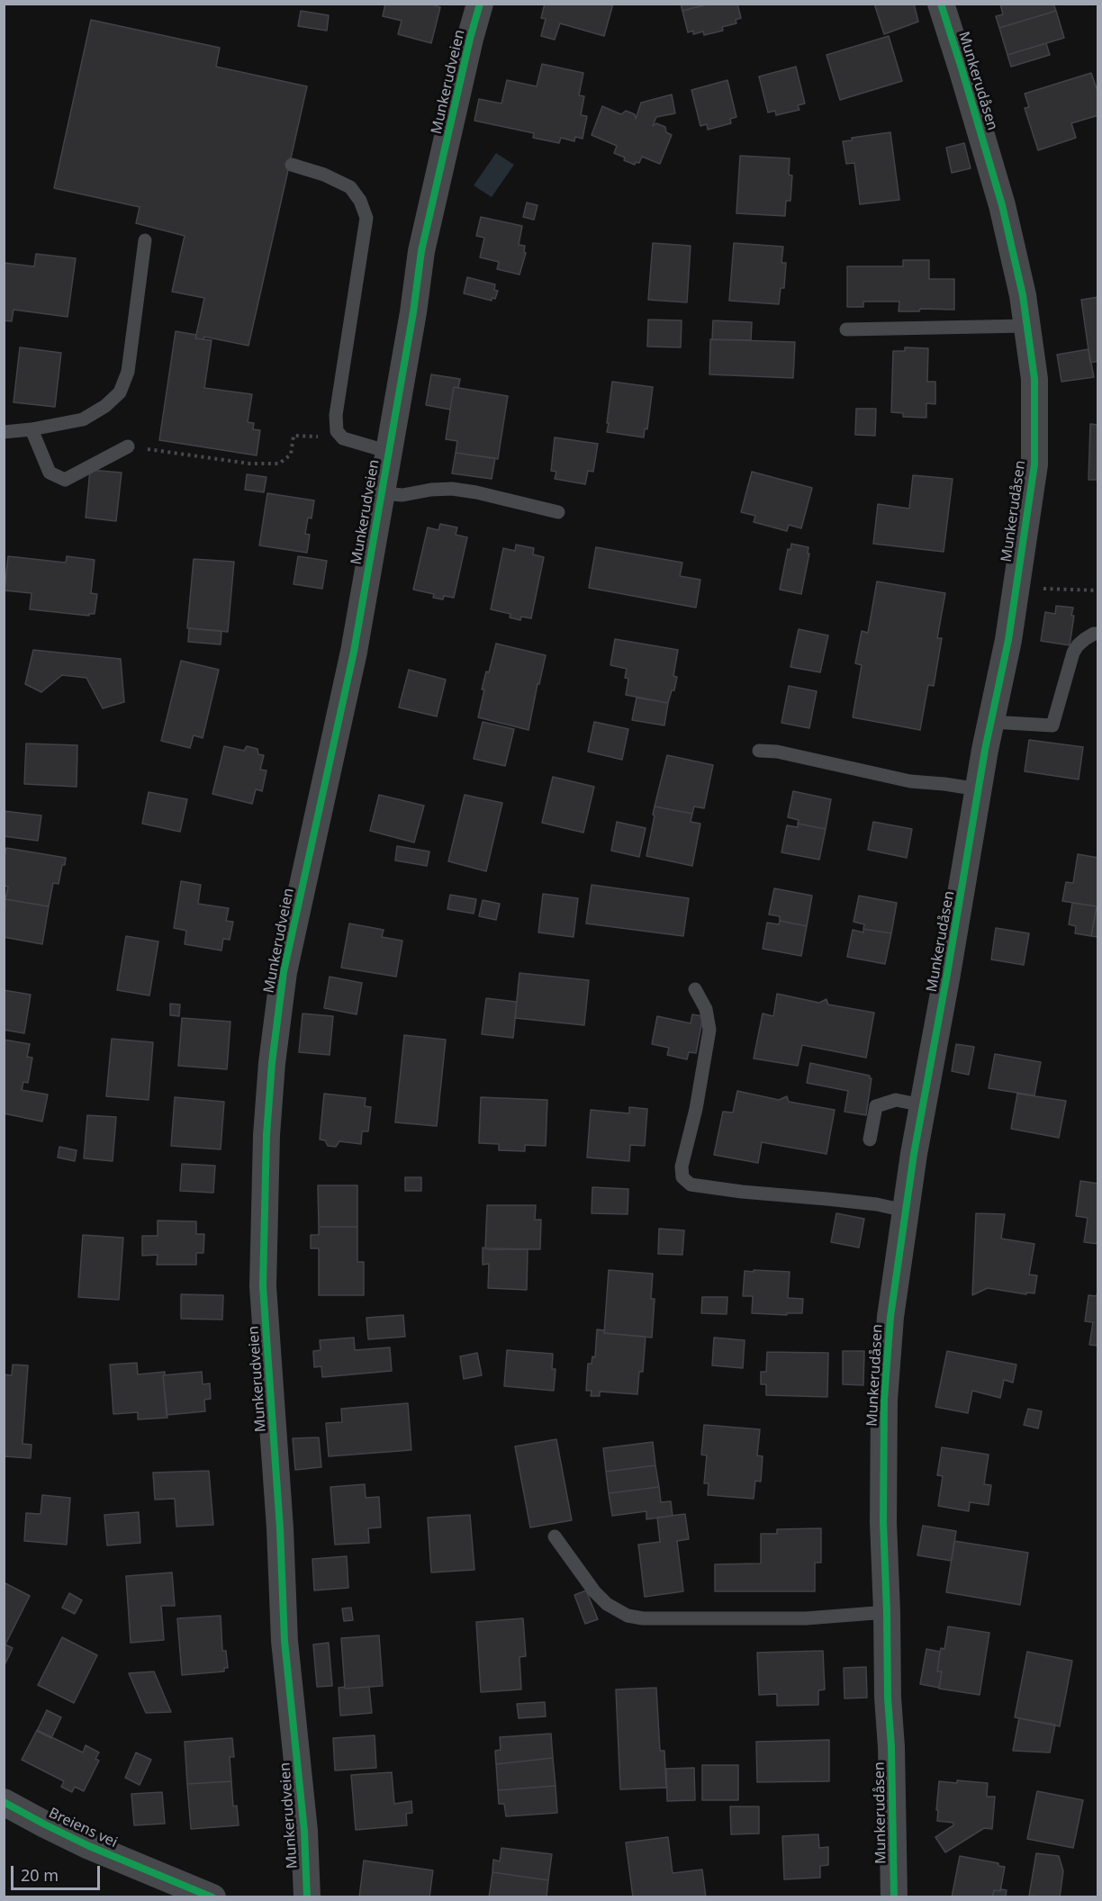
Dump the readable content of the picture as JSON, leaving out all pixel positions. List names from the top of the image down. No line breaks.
{"streets":{"street":["Munkerudåsen","Munkerudveien","Breiens vei"]},"scale_bar":"20 m"}
